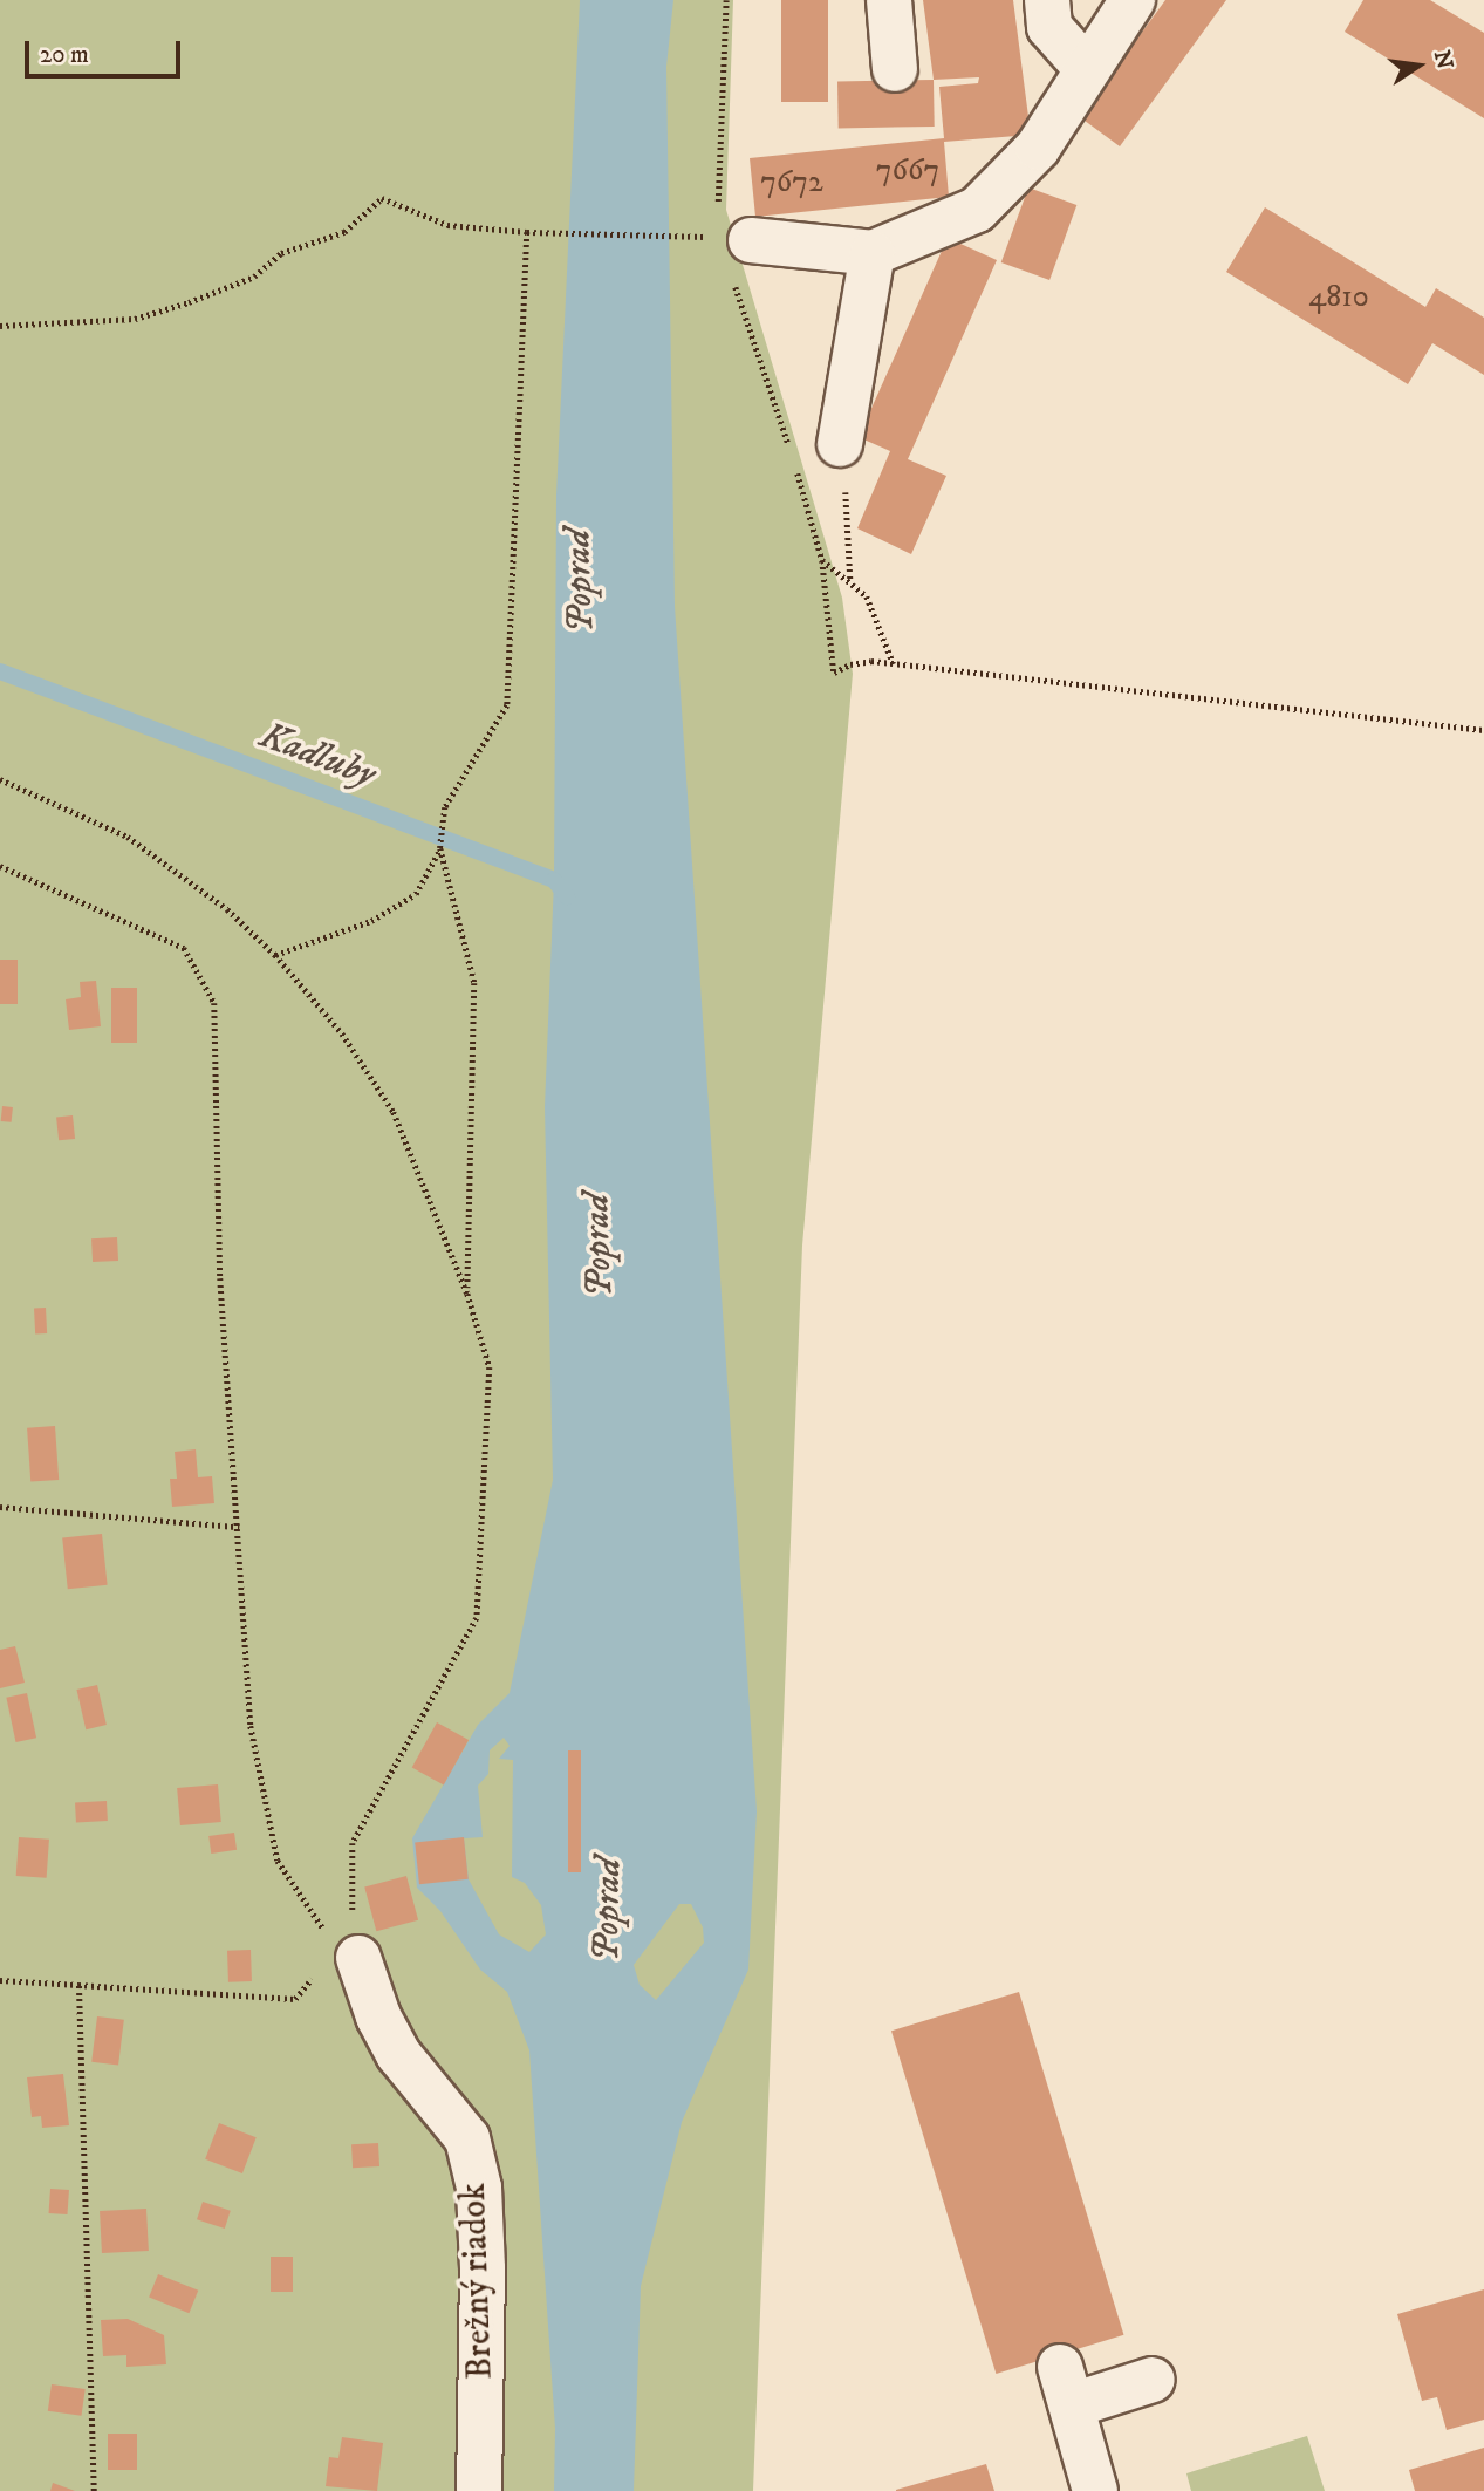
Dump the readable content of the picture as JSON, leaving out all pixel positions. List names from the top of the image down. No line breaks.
{"streets":{"street":["Brežný riadok"]},"water":["Poprad","Kadluby"],"house_numbers":["7667","7672","4810"],"scale_bar":"20 m","north":"right"}
